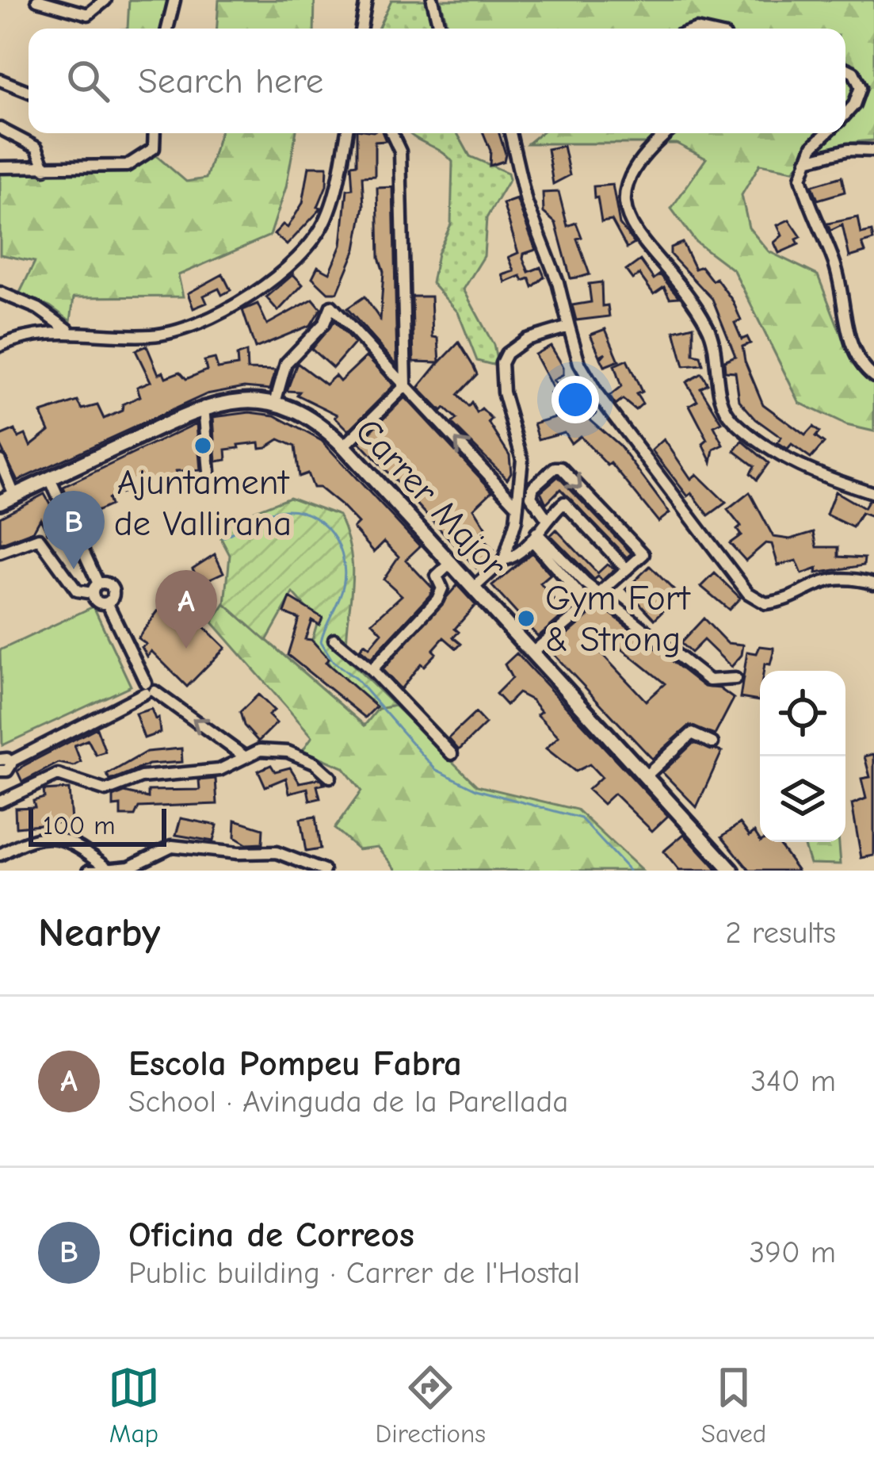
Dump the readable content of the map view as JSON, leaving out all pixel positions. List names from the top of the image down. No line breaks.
{"streets":{"street":["Carrer Major"]},"places":["Ajuntament de Vallirana","Gym Fort & Strong"],"scale_bar":"100 m","page":{"search":"Search here","pins":["B","A"],"scale":"100 m","heading":["Nearby","2 results"],"list":[{"mark":"A","name":"Escola Pompeu Fabra","note":"School · Avinguda de la Parellada","value":"340 m"},{"mark":"B","name":"Oficina de Correos","note":"Public building · Carrer de l'Hostal","value":"390 m"}],"nav":["Map","Directions","Saved"]}}
